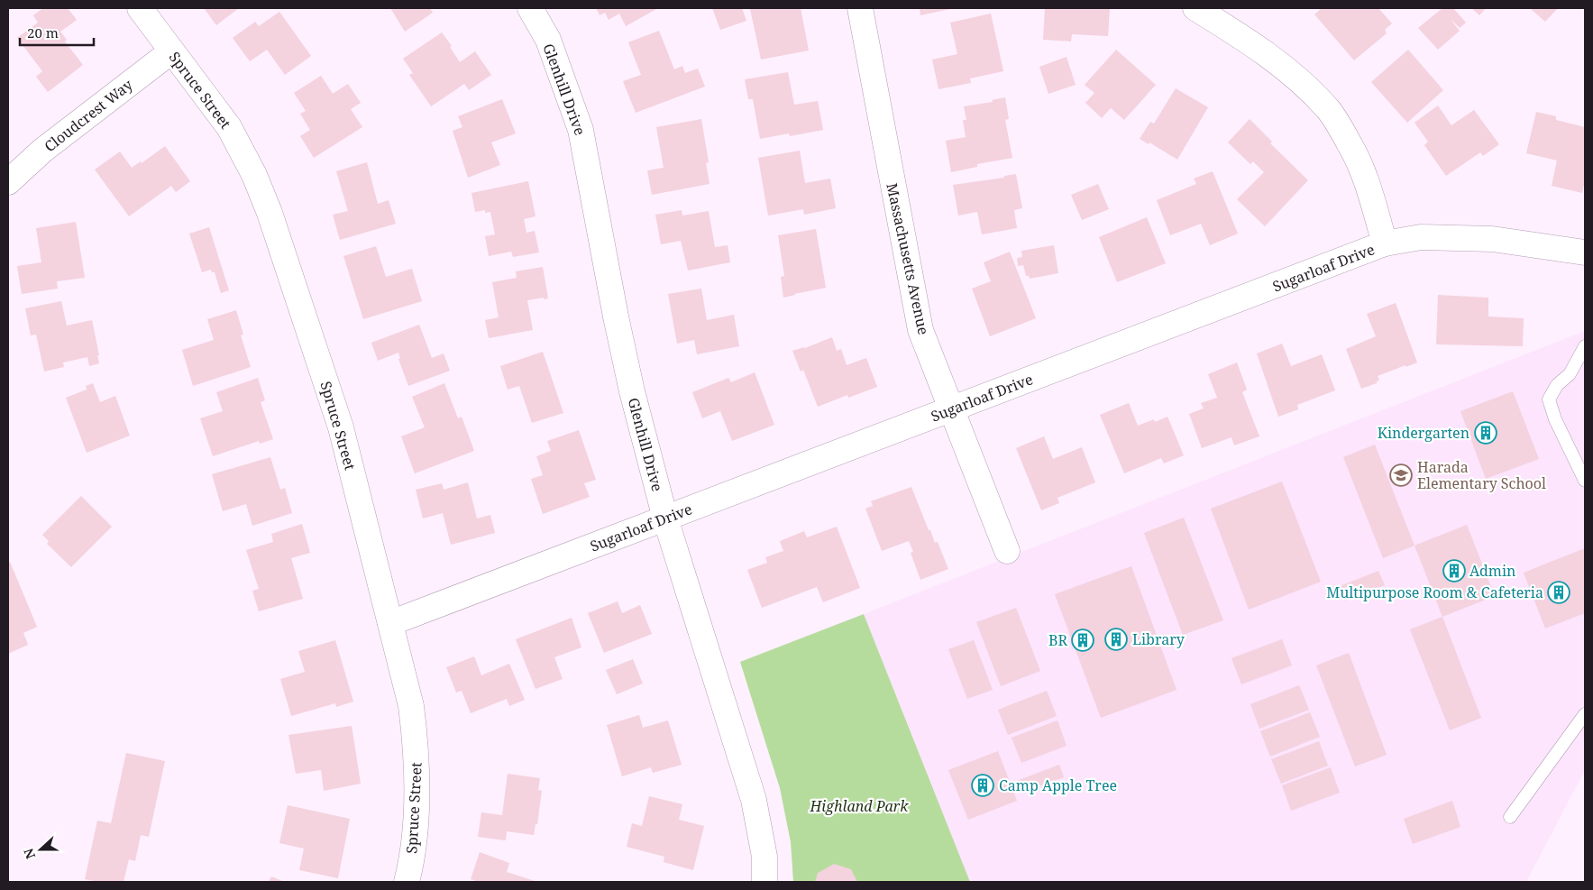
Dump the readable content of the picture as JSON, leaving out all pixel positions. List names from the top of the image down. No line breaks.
{"streets":{"street":["Glenhill Drive","Spruce Street","Cloudcrest Way","Massachusetts Avenue","Sugarloaf Drive"]},"crossings":[["Glenhill Drive","Sugarloaf Drive"],["Spruce Street","Cloudcrest Way"],["Spruce Street","Sugarloaf Drive"],["Massachusetts Avenue","Sugarloaf Drive"]],"parks":["Highland Park"],"places":{"building":["Kindergarten","Admin","Multipurpose Room & Cafeteria","Library","BR","Camp Apple Tree"],"school or university":["Harada Elementary School"]},"scale_bar":"20 m","north":"left"}
